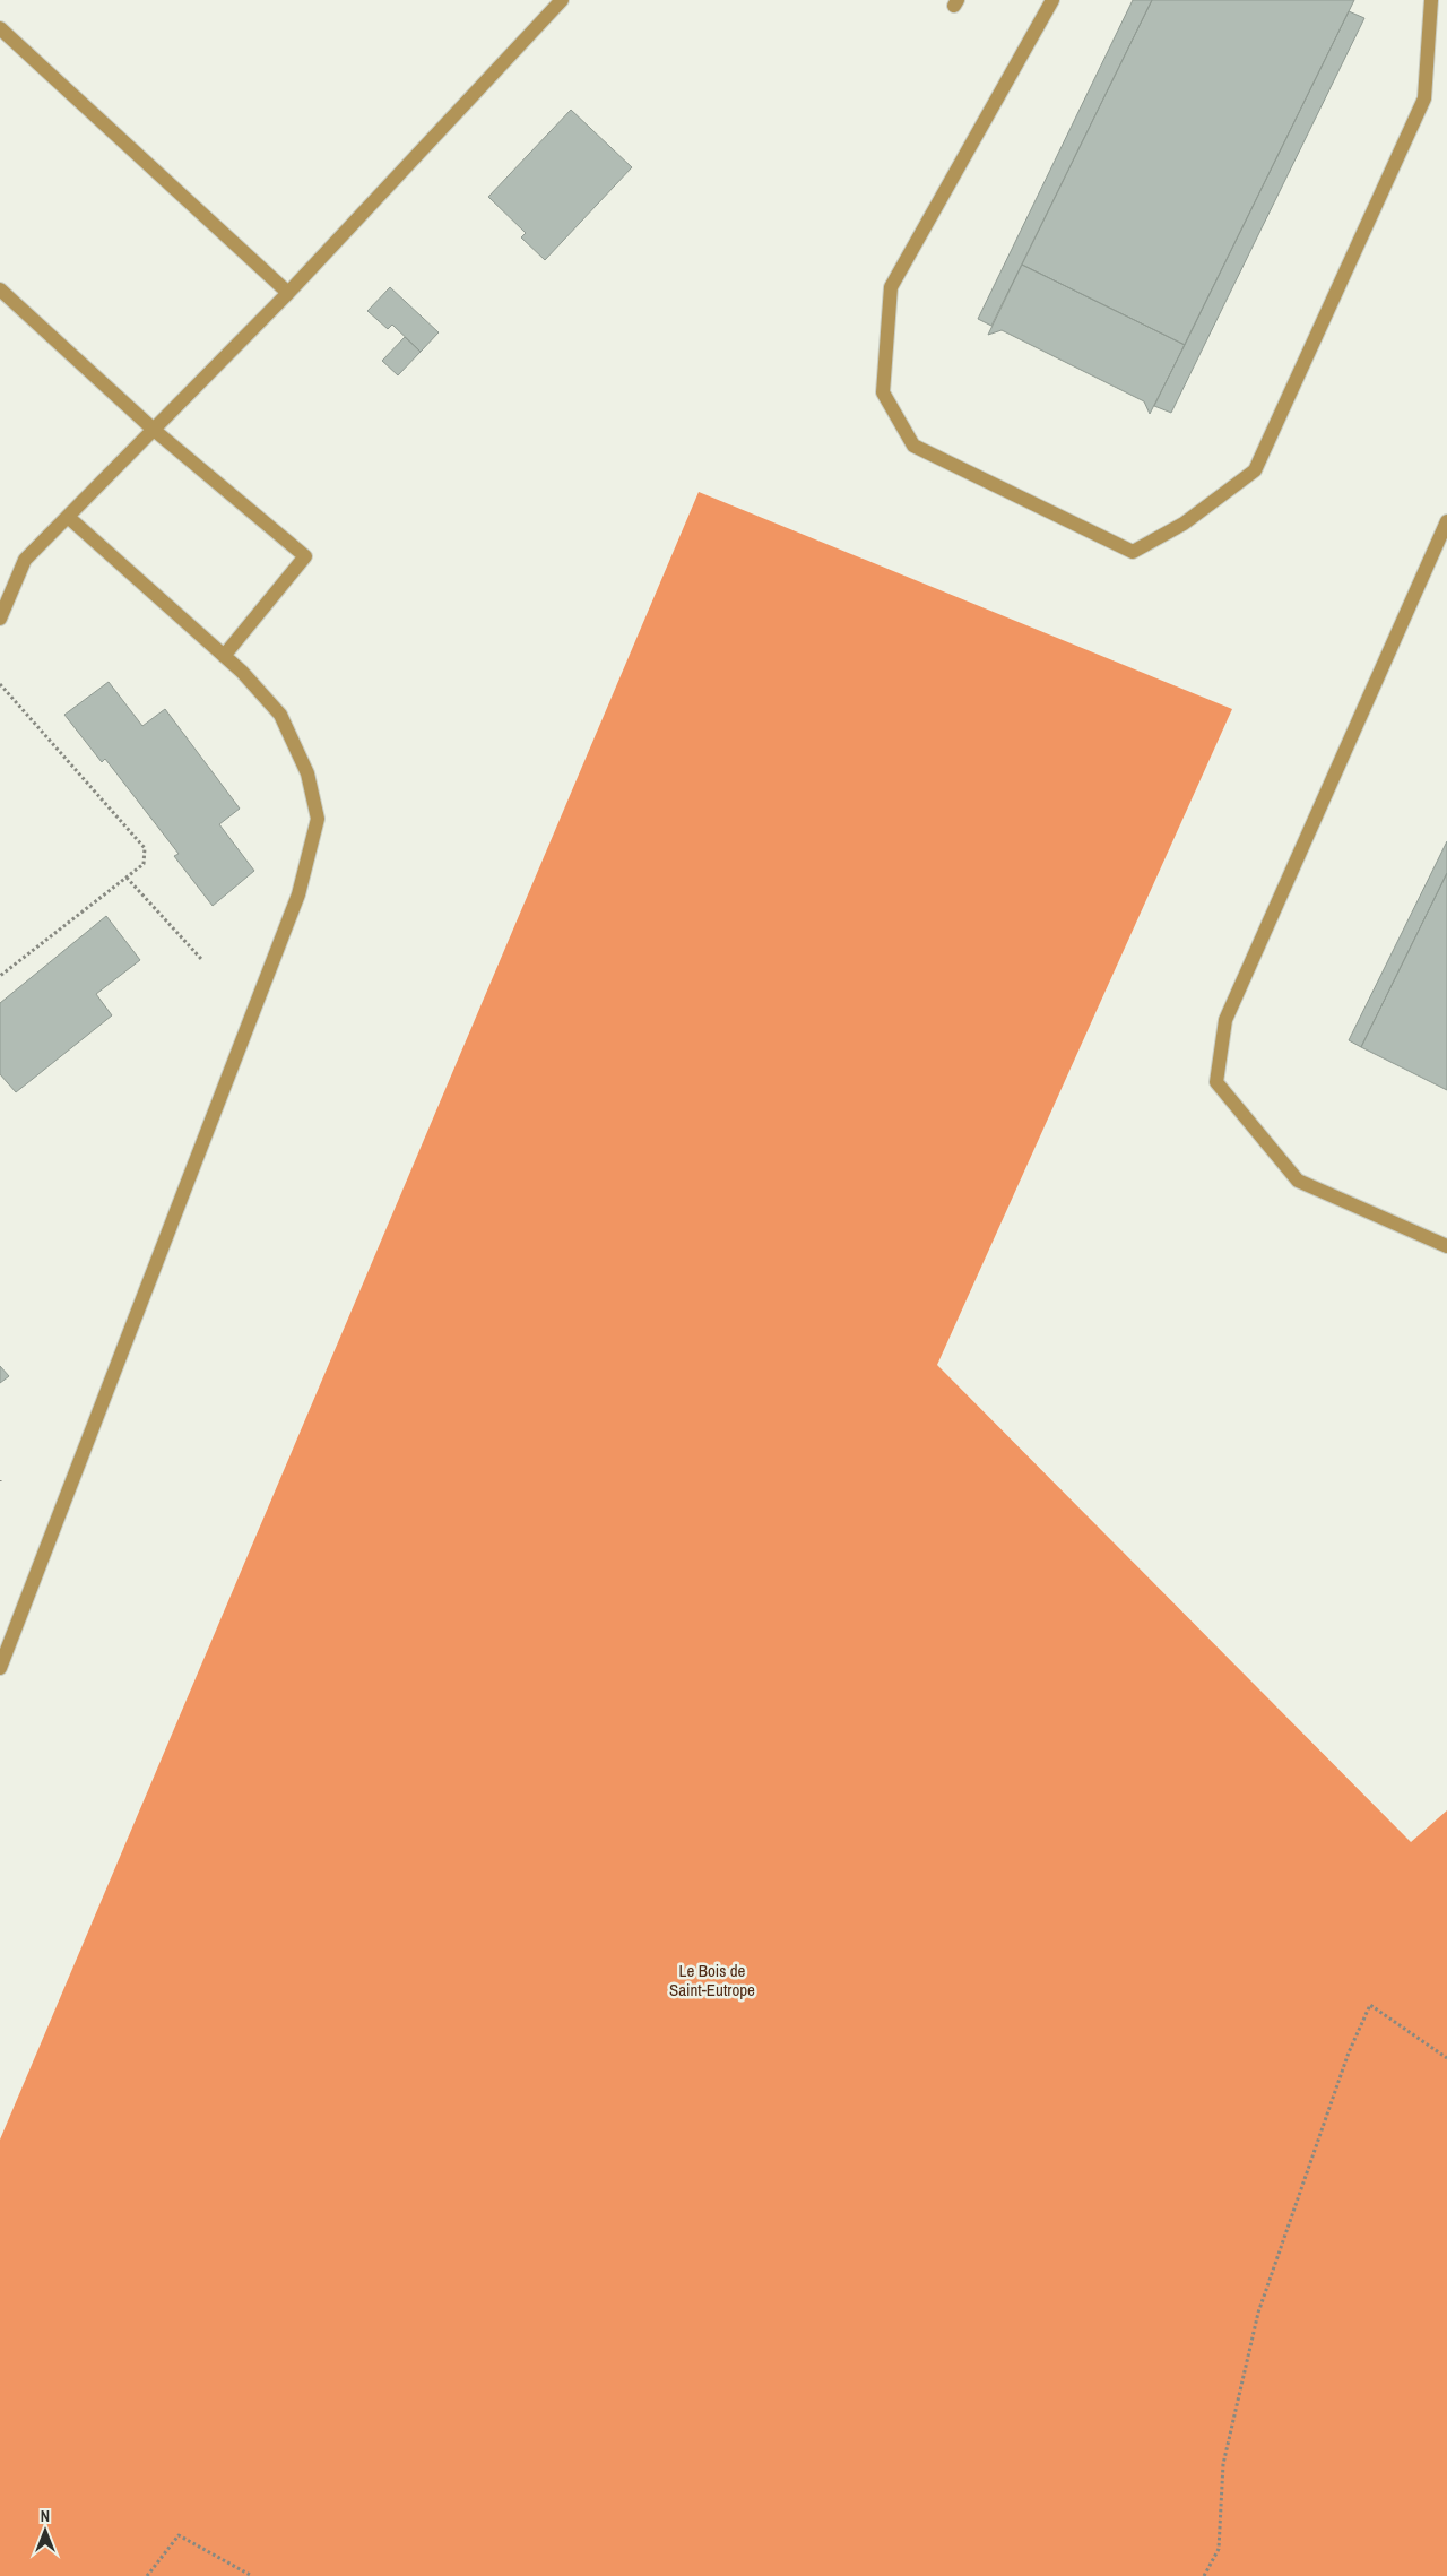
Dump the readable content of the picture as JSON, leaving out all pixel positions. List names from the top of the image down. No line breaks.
{"parks":["Le Bois de Saint-Eutrope"],"north":"top"}
